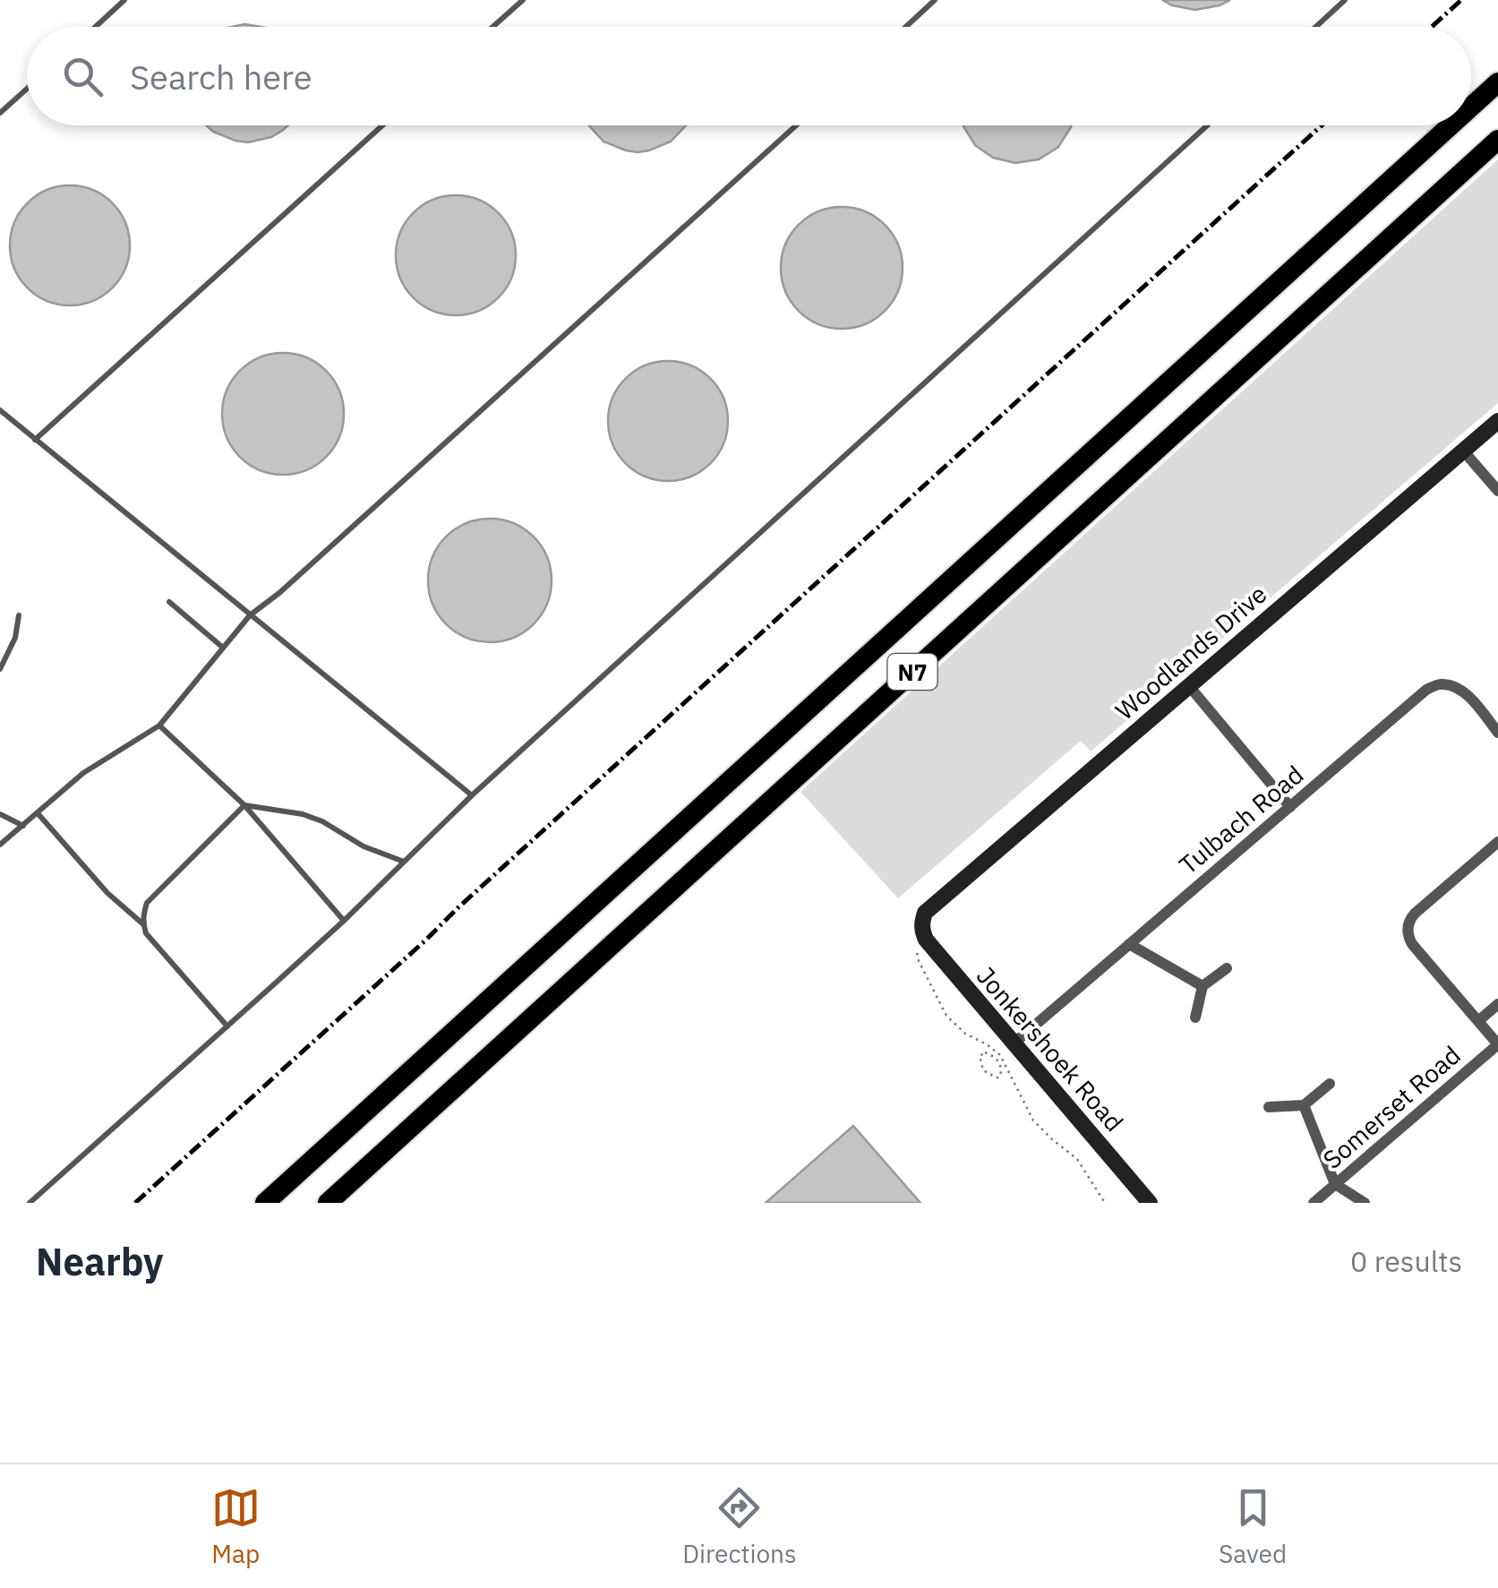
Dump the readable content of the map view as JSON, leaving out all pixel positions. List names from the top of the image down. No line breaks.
{"streets":{"highway":["N7"],"street":["Woodlands Drive","Tulbach Road","Jonkershoek Road","Somerset Road"]},"crossings":[["Woodlands Drive","Jonkershoek Road"],["Tulbach Road","Jonkershoek Road"]],"page":{"search":"Search here","heading":["Nearby","0 results"],"nav":["Map","Directions","Saved"]}}
